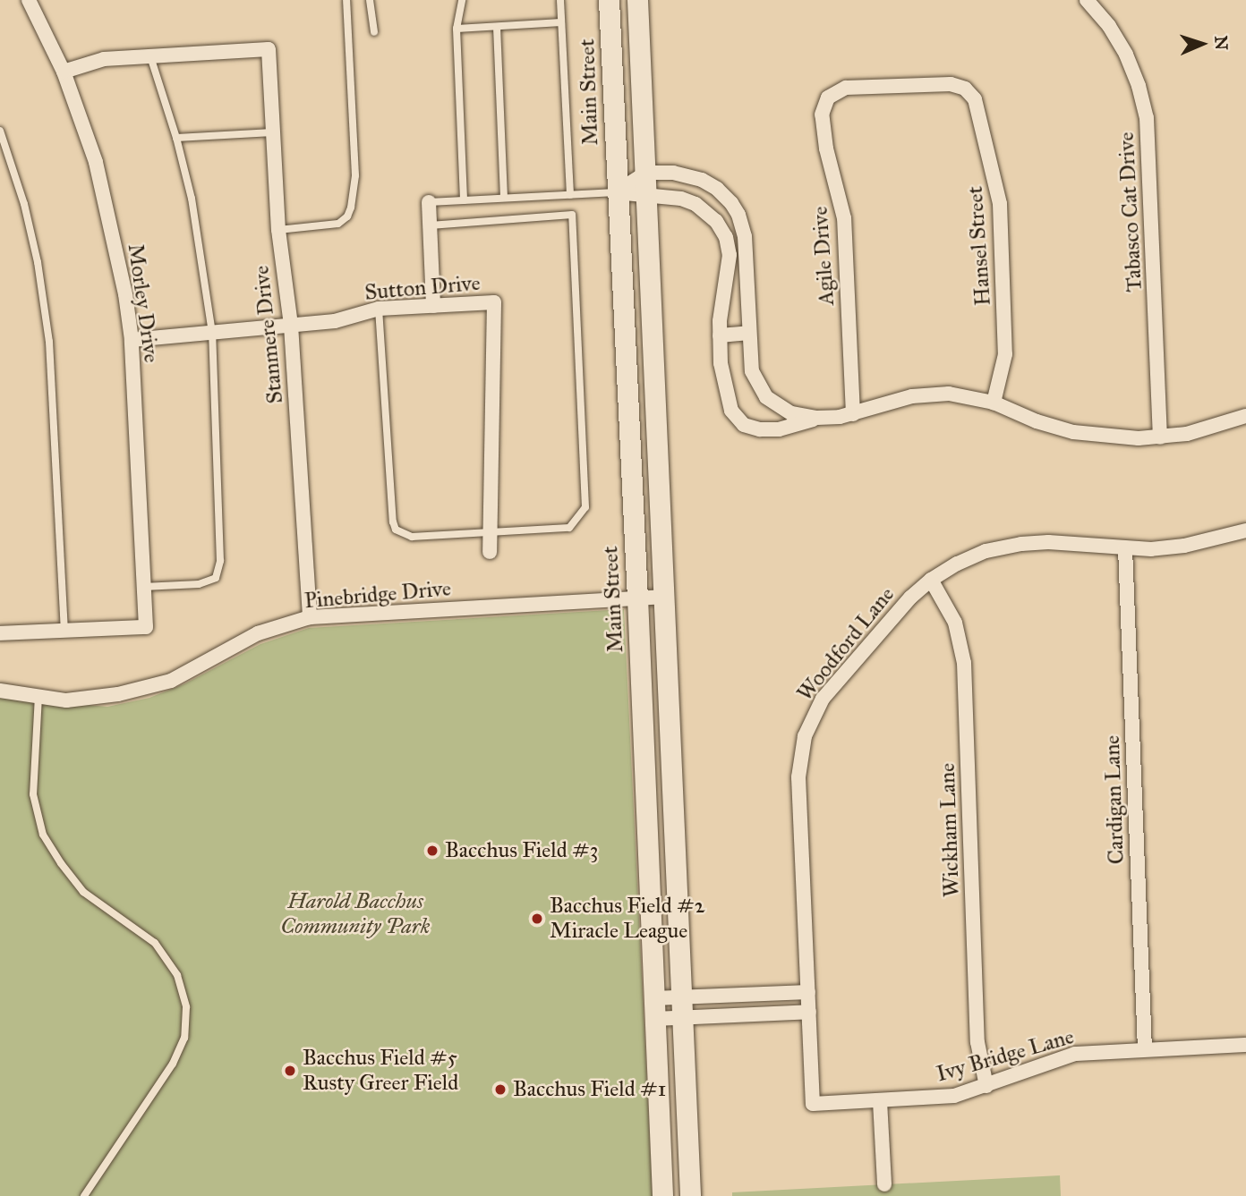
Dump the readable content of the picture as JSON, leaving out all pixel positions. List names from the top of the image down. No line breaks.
{"streets":{"main road":["Main Street"],"street":["Tabasco Cat Drive","Hansel Street","Agile Drive","Sutton Drive","Morley Drive","Stanmere Drive","Pinebridge Drive","Woodford Lane","Cardigan Lane","Wickham Lane","Ivy Bridge Lane"]},"crossings":[["Main Street","Pinebridge Drive"],["Hansel Street","Agile Drive"],["Sutton Drive","Morley Drive"],["Sutton Drive","Stanmere Drive"],["Stanmere Drive","Pinebridge Drive"],["Woodford Lane","Cardigan Lane"],["Woodford Lane","Wickham Lane"],["Woodford Lane","Ivy Bridge Lane"],["Cardigan Lane","Ivy Bridge Lane"],["Wickham Lane","Ivy Bridge Lane"]],"parks":["Harold Bacchus Community Park"],"places":["Bacchus Field #3","Bacchus Field #2 Miracle League","Bacchus Field #5 Rusty Greer Field","Bacchus Field #1"],"north":"right"}
